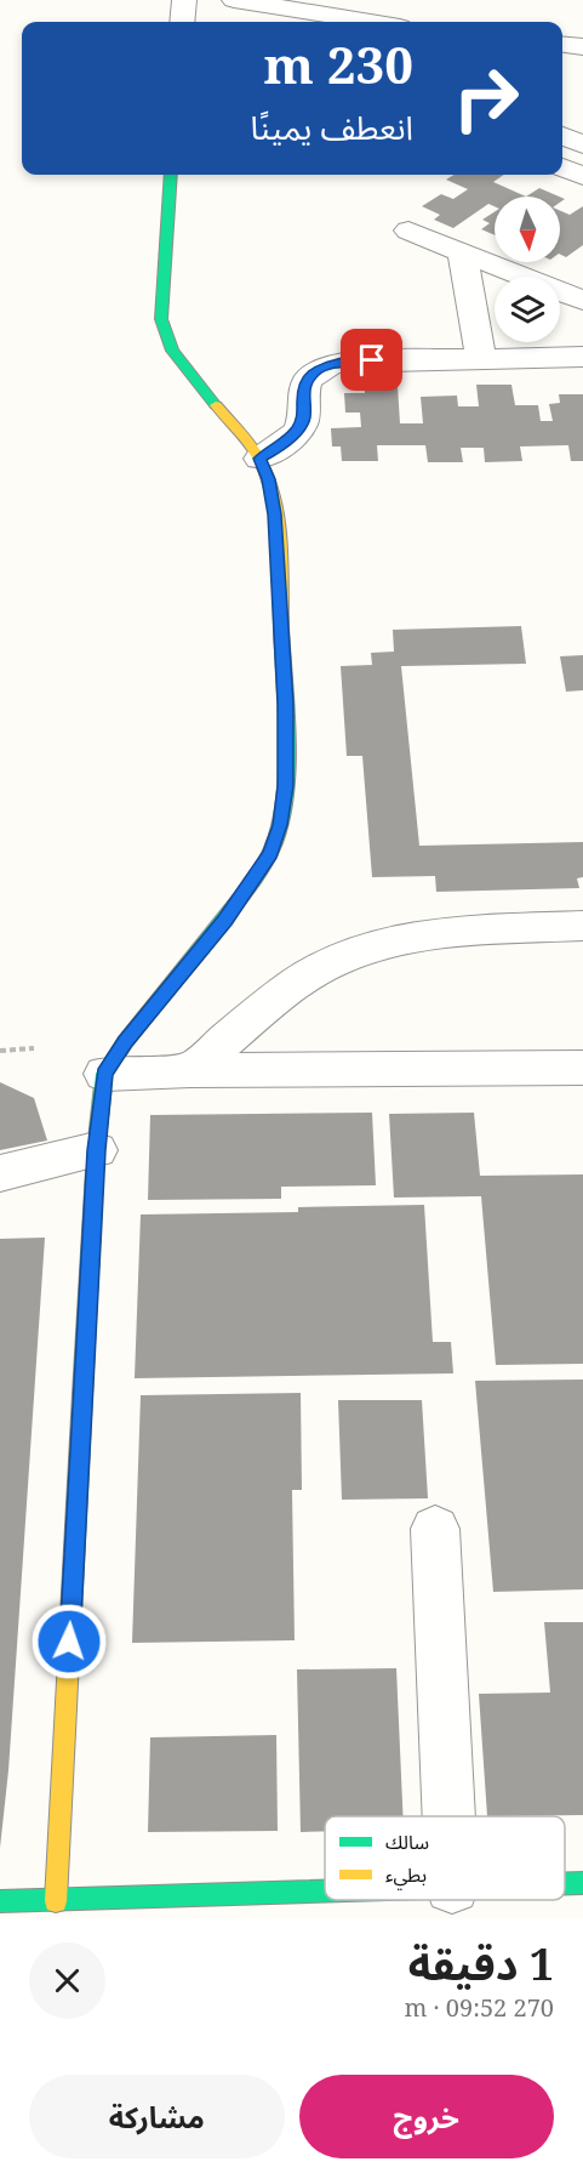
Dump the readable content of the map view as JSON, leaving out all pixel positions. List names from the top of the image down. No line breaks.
{"legend":["سالك","بطيء"],"north":"bottom","page":{"turn":["230 m","انعطف يمينًا"],"heading":["1 دقيقة","270 m · 09:52"],"buttons":["خروج","مشاركة"]}}
